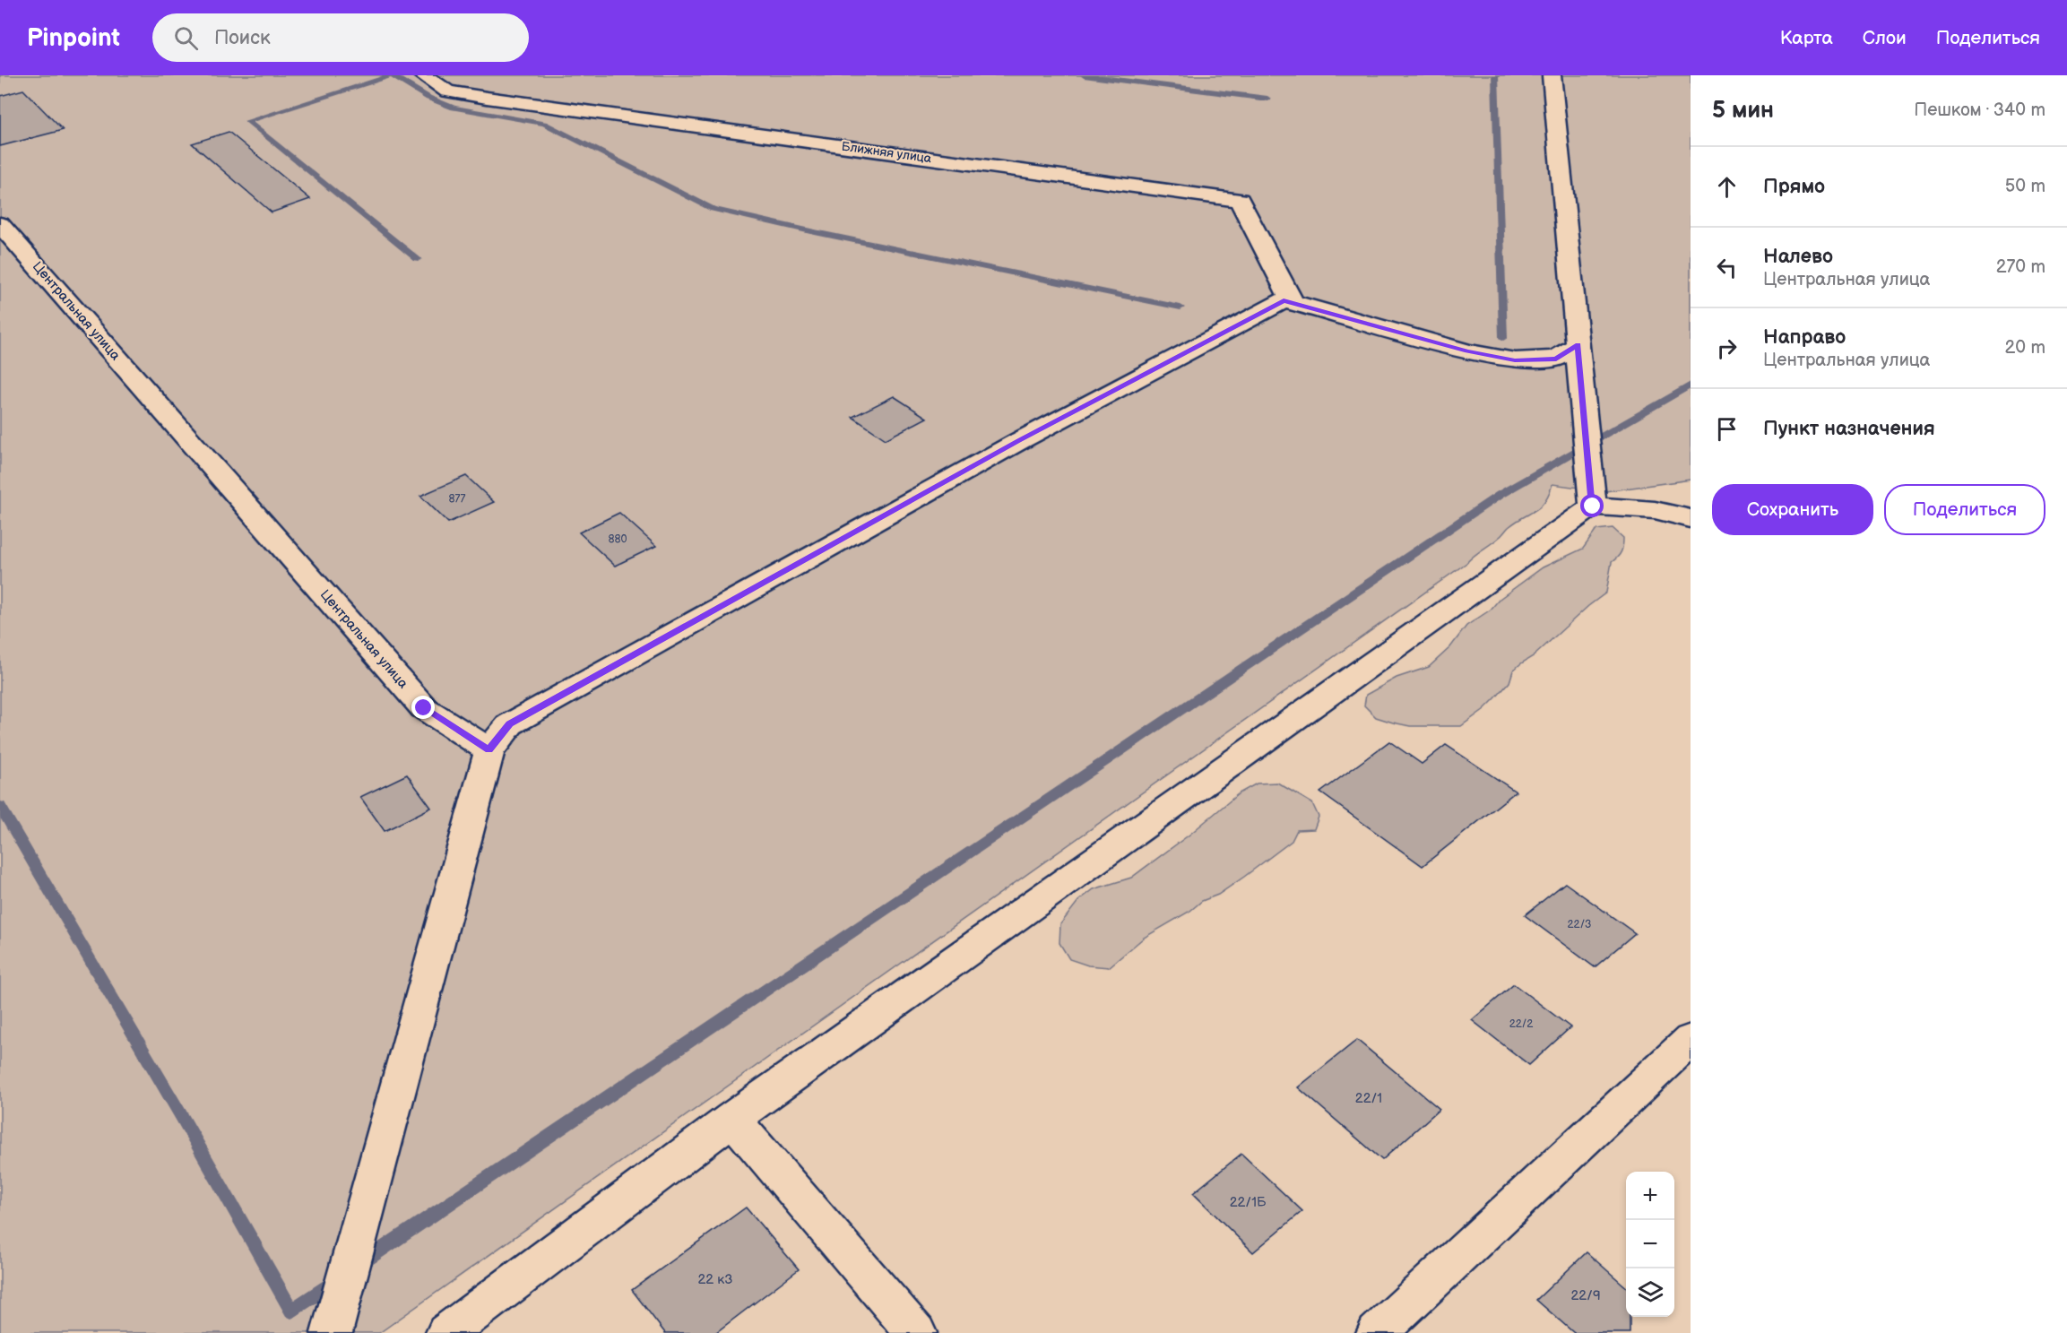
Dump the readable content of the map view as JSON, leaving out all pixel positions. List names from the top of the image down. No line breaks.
{"streets":{"lane":["Ближняя улица","Центральная улица"]},"house_numbers":["877","880","22/3","22/2","22/1","22/1Б","22 к3","22/9"],"page":{"header":"Pinpoint","search":"Поиск","nav":["Карта","Слои","Поделиться"],"heading":["5 мин","Пешком · 340 m"],"list":[["Прямо","50 m"],["Налево","Центральная улица","270 m"],["Направо","Центральная улица","20 m"],"Пункт назначения"],"buttons":["Сохранить","Поделиться"],"map_buttons":["+","−"]}}
